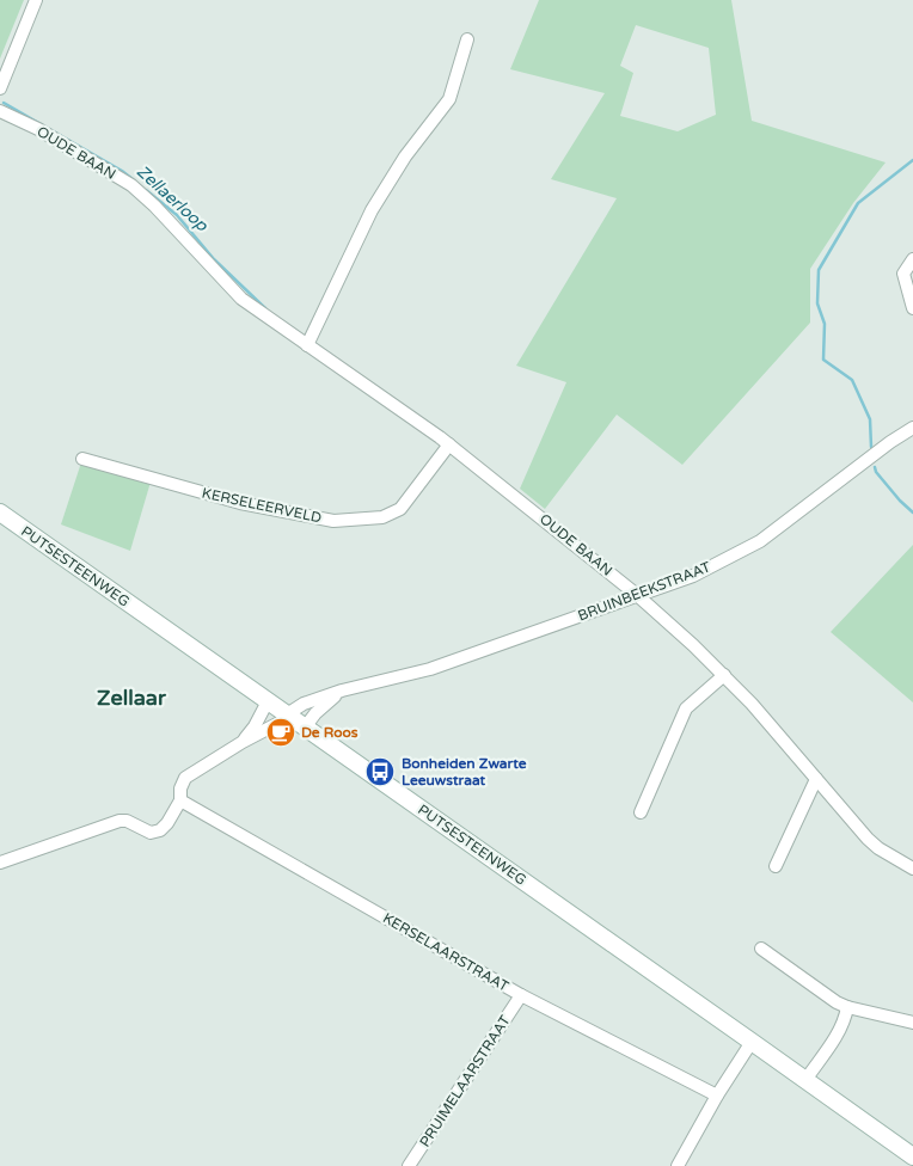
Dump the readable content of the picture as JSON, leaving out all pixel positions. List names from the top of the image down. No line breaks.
{"streets":{"main road":["PUTSESTEENWEG"],"street":["OUDE BAAN","KERSELEERVELD","BRUINBEEKSTRAAT","KERSELAARSTRAAT","PRUIMELAARSTRAAT"]},"crossings":[["OUDE BAAN","KERSELEERVELD"],["OUDE BAAN","BRUINBEEKSTRAAT"],["PUTSESTEENWEG","BRUINBEEKSTRAAT"],["KERSELAARSTRAAT","PRUIMELAARSTRAAT"]],"districts":["Zellaar"],"water":["Zellaerloop"],"places":{"cafe":["De Roos"],"bus stop":["Bonheiden Zwarte Leeuwstraat"]}}
